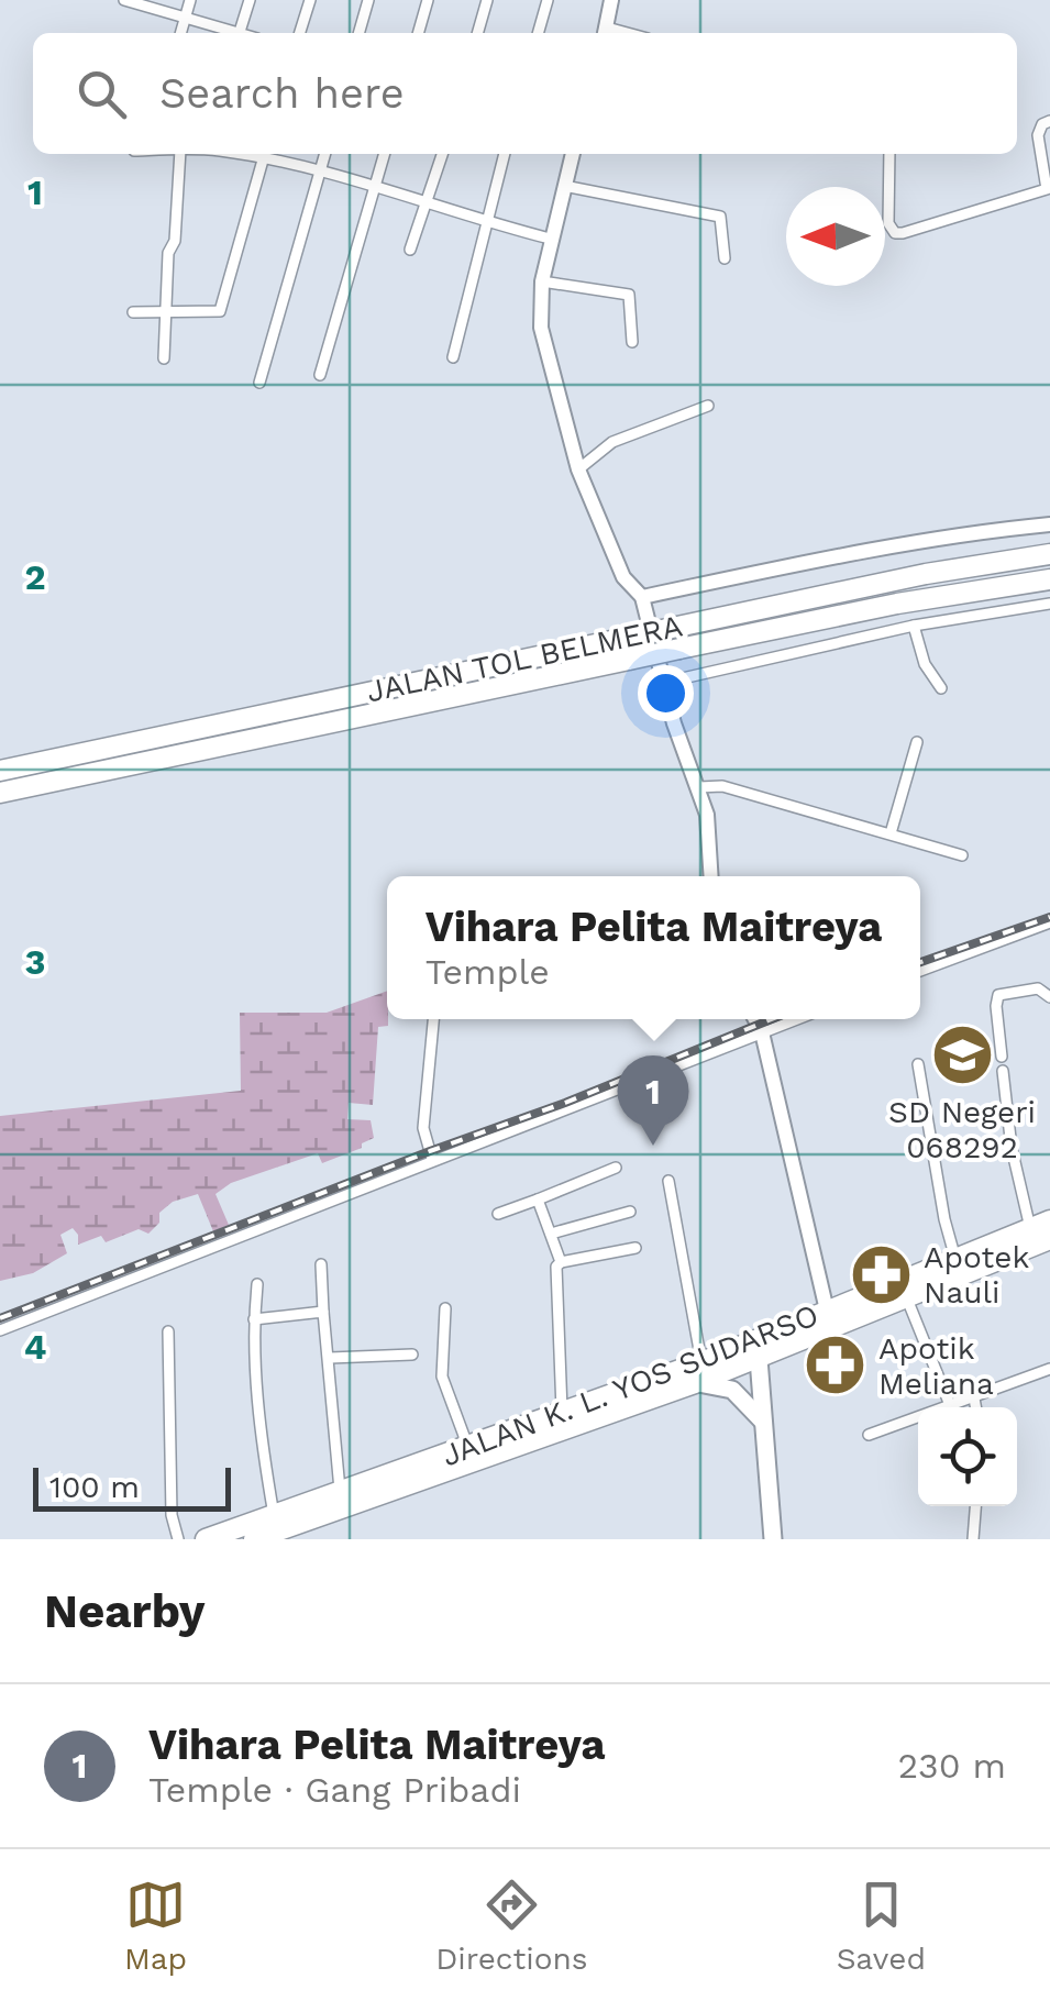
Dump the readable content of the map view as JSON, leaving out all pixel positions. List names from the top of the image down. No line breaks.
{"streets":{"highway":["JALAN TOL BELMERA","JALAN K. L. YOS SUDARSO"]},"places":{"school or university":["SD Negeri 068292"],"pharmacy":["Apotek Nauli","Apotik Meliana"]},"scale_bar":"100 m","north":"left","page":{"search":"Search here","popup":["Vihara Pelita Maitreya","Temple"],"pins":"1","scale":"100 m","heading":"Nearby","list":[{"mark":"1","name":"Vihara Pelita Maitreya","note":"Temple · Gang Pribadi","value":"230 m"}],"nav":["Map","Directions","Saved"]},"grid":{"rows":["1","2","3","4"]}}
